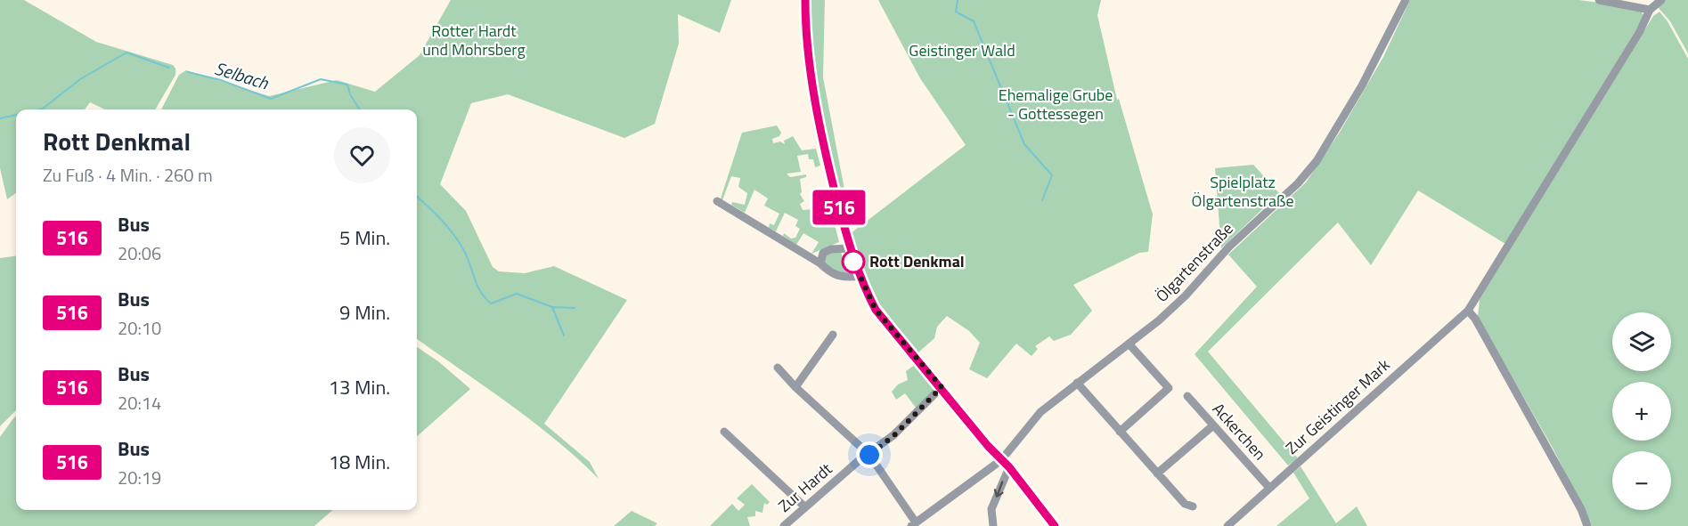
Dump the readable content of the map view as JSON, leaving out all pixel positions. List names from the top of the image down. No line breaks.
{"streets":{"street":["Ölgartenstraße","Zur Geistinger Mark","Ackerchen","Zur Hardt"]},"crossings":[["Zur Geistinger Mark","Ackerchen"]],"water":["Selbach"],"parks":["Rotter Hardt und Mohrsberg","Geistinger Wald","Ehemalige Grube - Gottessegen","Spielplatz Ölgartenstraße"],"places":["Rott Denkmal"],"lines":["bus line 516"],"page":{"on_map":"516","heading":["Rott Denkmal","Zu Fuß · 4 Min. · 260 m"],"list":[{"mark":"516","name":"Bus","note":"20:06","value":"5 Min."},{"mark":"516","name":"Bus","note":"20:10","value":"9 Min."},{"mark":"516","name":"Bus","note":"20:14","value":"13 Min."},{"mark":"516","name":"Bus","note":"20:19","value":"18 Min."}],"map_buttons":["+","−"]}}
